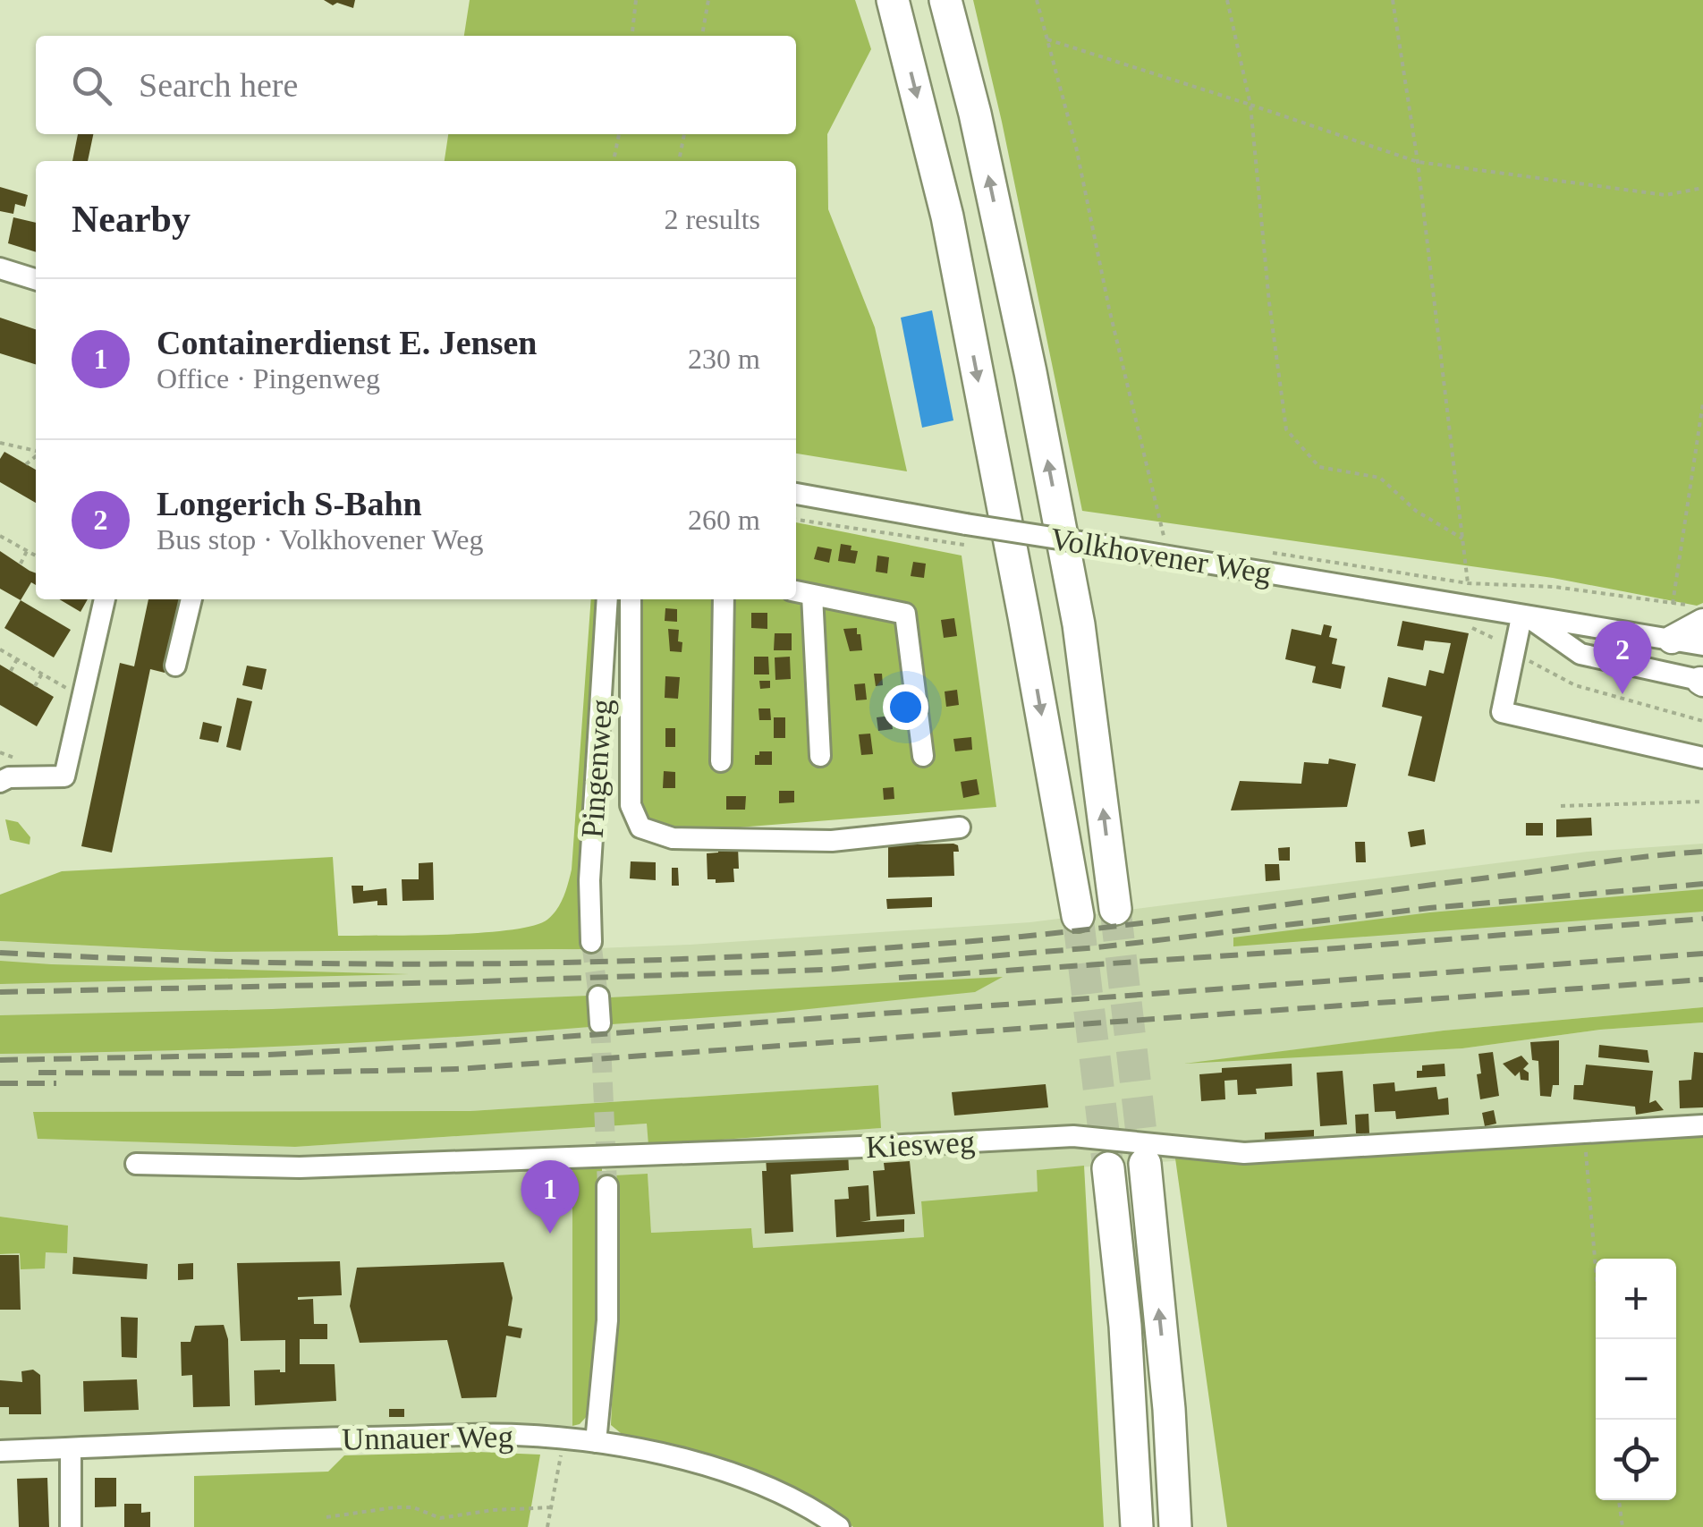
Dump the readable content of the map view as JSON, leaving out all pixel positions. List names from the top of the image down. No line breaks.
{"streets":{"street":["Volkhovener Weg","Pingenweg","Kiesweg","Unnauer Weg"]},"page":{"search":"Search here","heading":["Nearby","2 results"],"list":[{"mark":"1","name":"Containerdienst E. Jensen","note":"Office · Pingenweg","value":"230 m"},{"mark":"2","name":"Longerich S-Bahn","note":"Bus stop · Volkhovener Weg","value":"260 m"}],"pins":["2","1"],"map_buttons":["+","−"]}}
